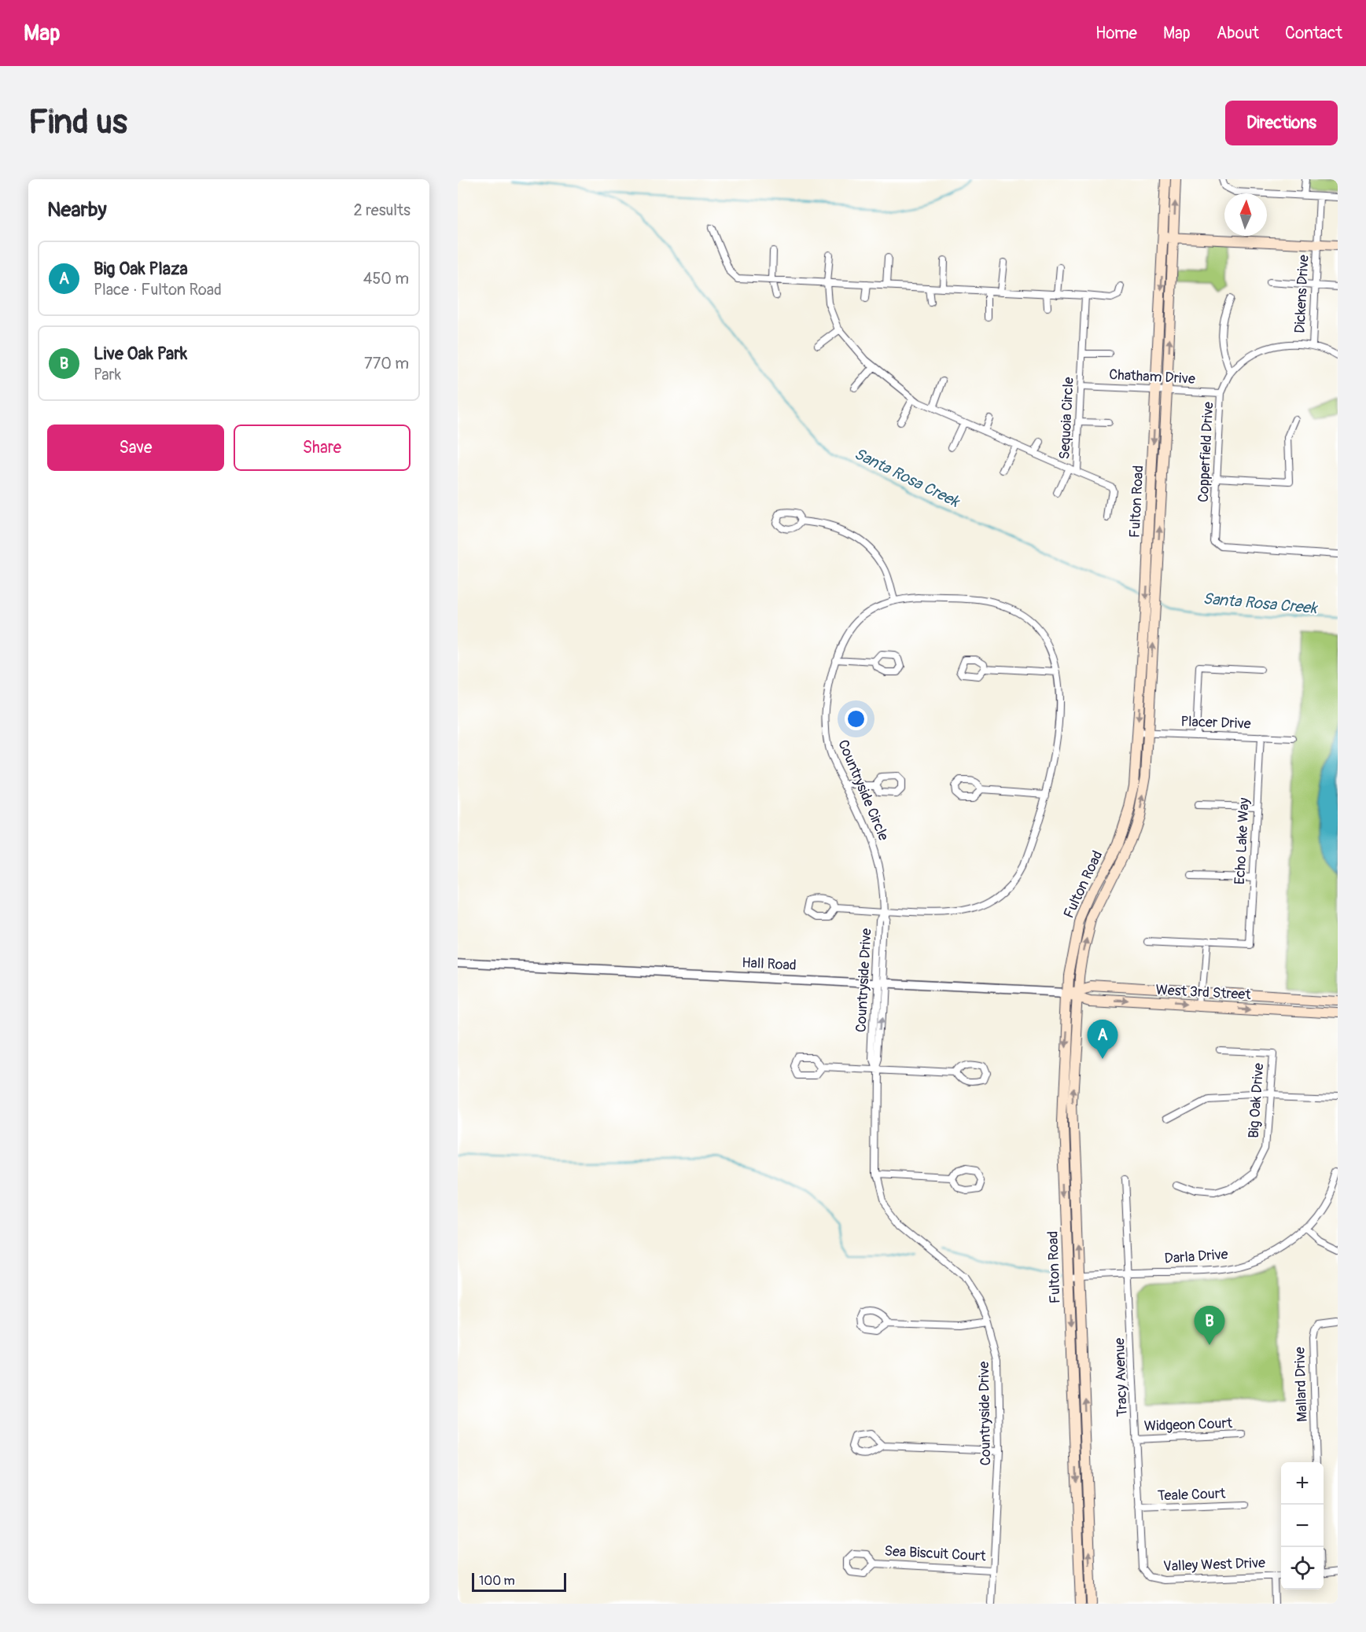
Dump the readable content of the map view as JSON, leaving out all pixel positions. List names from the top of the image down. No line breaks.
{"streets":{"main road":["Fulton Road","West 3rd Street"],"street":["Dickens Drive","Chatham Drive","Sequoia Circle","Copperfield Drive","Placer Drive","Countryside Circle","Echo Lake Way","Hall Road","Countryside Drive","Big Oak Drive","Darla Drive","Tracy Avenue","Mallard Drive","Widgeon Court","Teale Court","Sea Biscuit Court","Valley West Drive"]},"crossings":[["Dickens Drive","Copperfield Drive"],["Chatham Drive","Sequoia Circle"],["Chatham Drive","Copperfield Drive"],["Chatham Drive","Fulton Road"],["Fulton Road","Placer Drive"],["Fulton Road","Hall Road"],["Fulton Road","West 3rd Street"],["Fulton Road","Darla Drive"],["Placer Drive","Echo Lake Way"],["Countryside Circle","Countryside Drive"],["Hall Road","Countryside Drive"],["Hall Road","West 3rd Street"],["Countryside Drive","Sea Biscuit Court"],["Darla Drive","Tracy Avenue"],["Tracy Avenue","Widgeon Court"],["Tracy Avenue","Teale Court"],["Tracy Avenue","Valley West Drive"]],"water":["Santa Rosa Creek"],"scale_bar":"100 m","north":"top","page":{"header":"Map","nav":["Home","Map","About","Contact"],"buttons":["Directions",["Save","Share"]],"title":"Find us","heading":["Nearby","2 results"],"list":[{"mark":"A","name":"Big Oak Plaza","note":"Place · Fulton Road","value":"450 m"},{"mark":"B","name":"Live Oak Park","note":"Park","value":"770 m"}],"pins":["A","B"],"map_buttons":["+","−"],"scale":"100 m"}}
